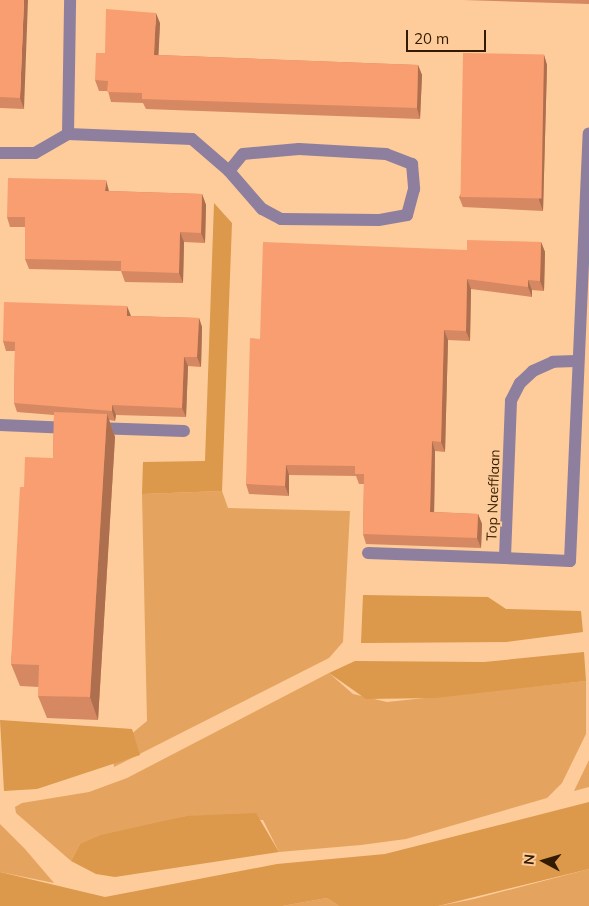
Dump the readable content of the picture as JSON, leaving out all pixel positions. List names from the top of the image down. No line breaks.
{"streets":{"street":["Top Naefflaan"]},"scale_bar":"20 m","north":"left"}
